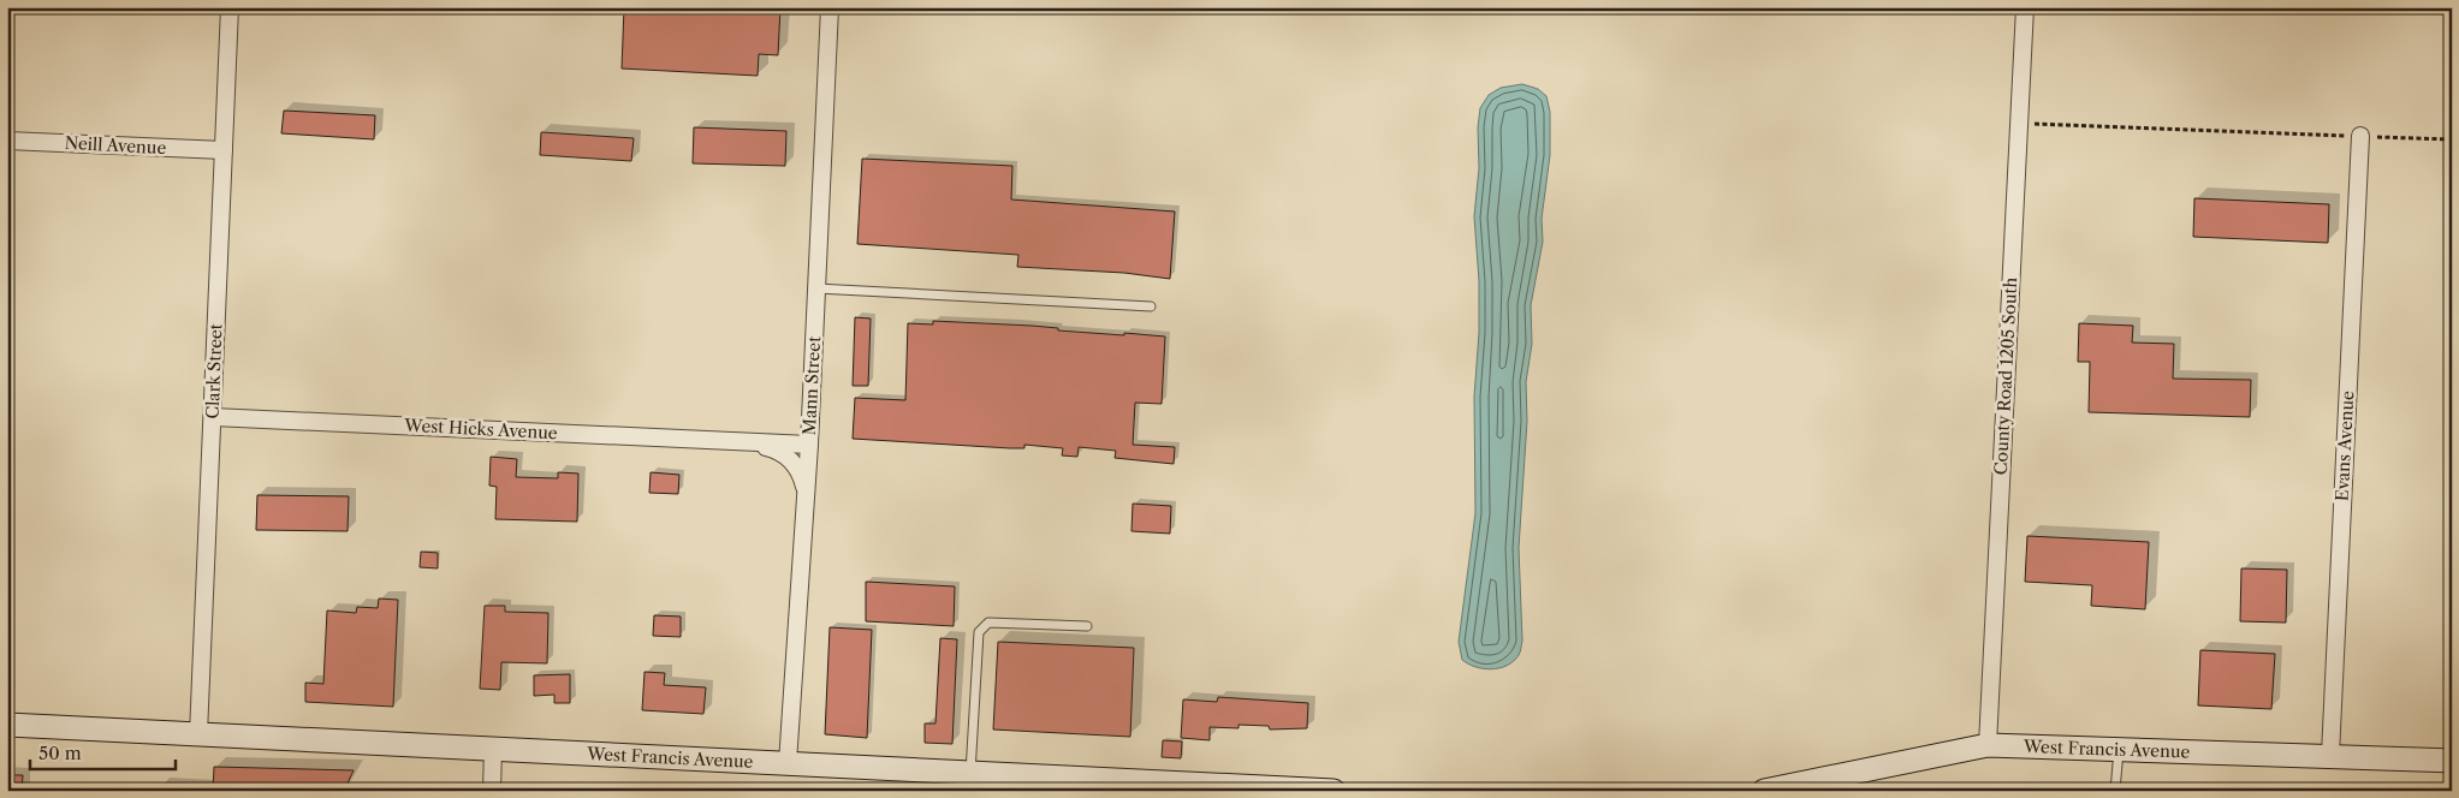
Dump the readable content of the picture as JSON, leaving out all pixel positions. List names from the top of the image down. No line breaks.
{"streets":{"street":["Neill Avenue","Clark Street","County Road 1205 South","Mann Street","West Hicks Avenue","Evans Avenue","West Francis Avenue"]},"crossings":[["Neill Avenue","Clark Street"],["Clark Street","West Hicks Avenue"],["Clark Street","West Francis Avenue"],["County Road 1205 South","West Francis Avenue"],["Mann Street","West Hicks Avenue"],["Mann Street","West Francis Avenue"],["Evans Avenue","West Francis Avenue"]],"scale_bar":"50 m"}
